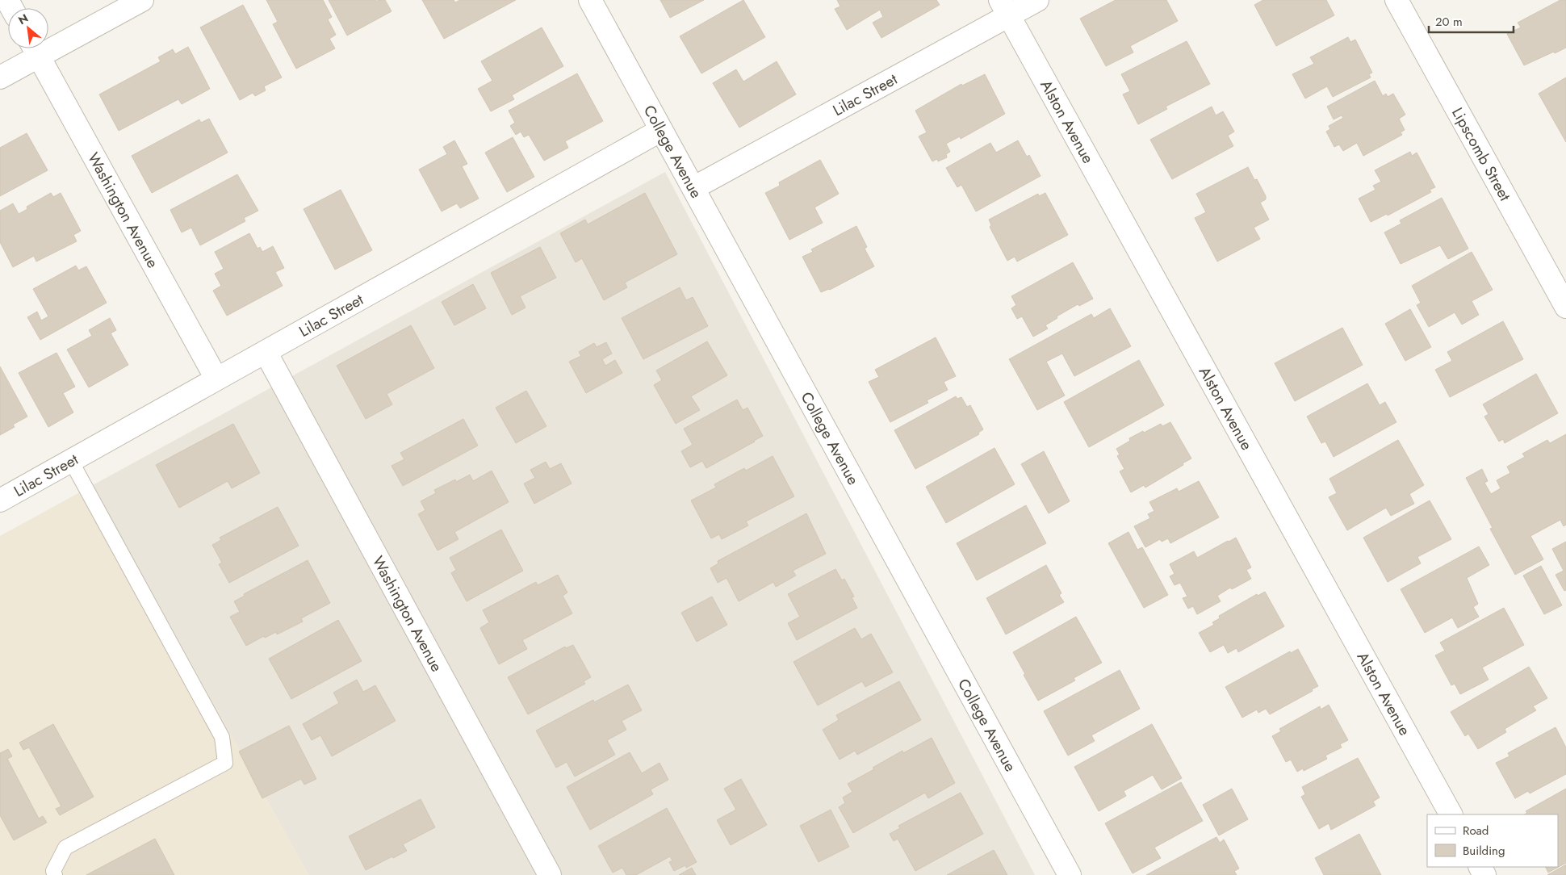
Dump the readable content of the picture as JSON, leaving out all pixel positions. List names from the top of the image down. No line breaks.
{"streets":{"street":["Lilac Street","Alston Avenue","College Avenue","Lipscomb Street","Washington Avenue"]},"crossings":[["Lilac Street","Alston Avenue"],["Lilac Street","College Avenue"],["Lilac Street","Washington Avenue"]],"legend":["Road","Building"],"scale_bar":"20 m","north":"top left"}
